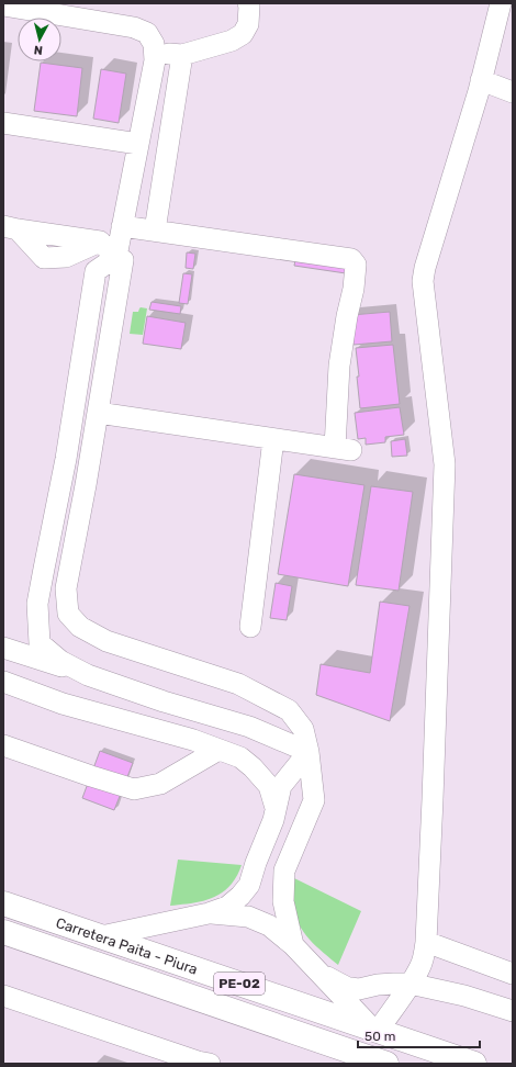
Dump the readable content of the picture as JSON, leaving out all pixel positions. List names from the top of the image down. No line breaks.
{"streets":{"highway":["Carretera Paita - Piura","PE-02"]},"scale_bar":"50 m","north":"bottom"}
